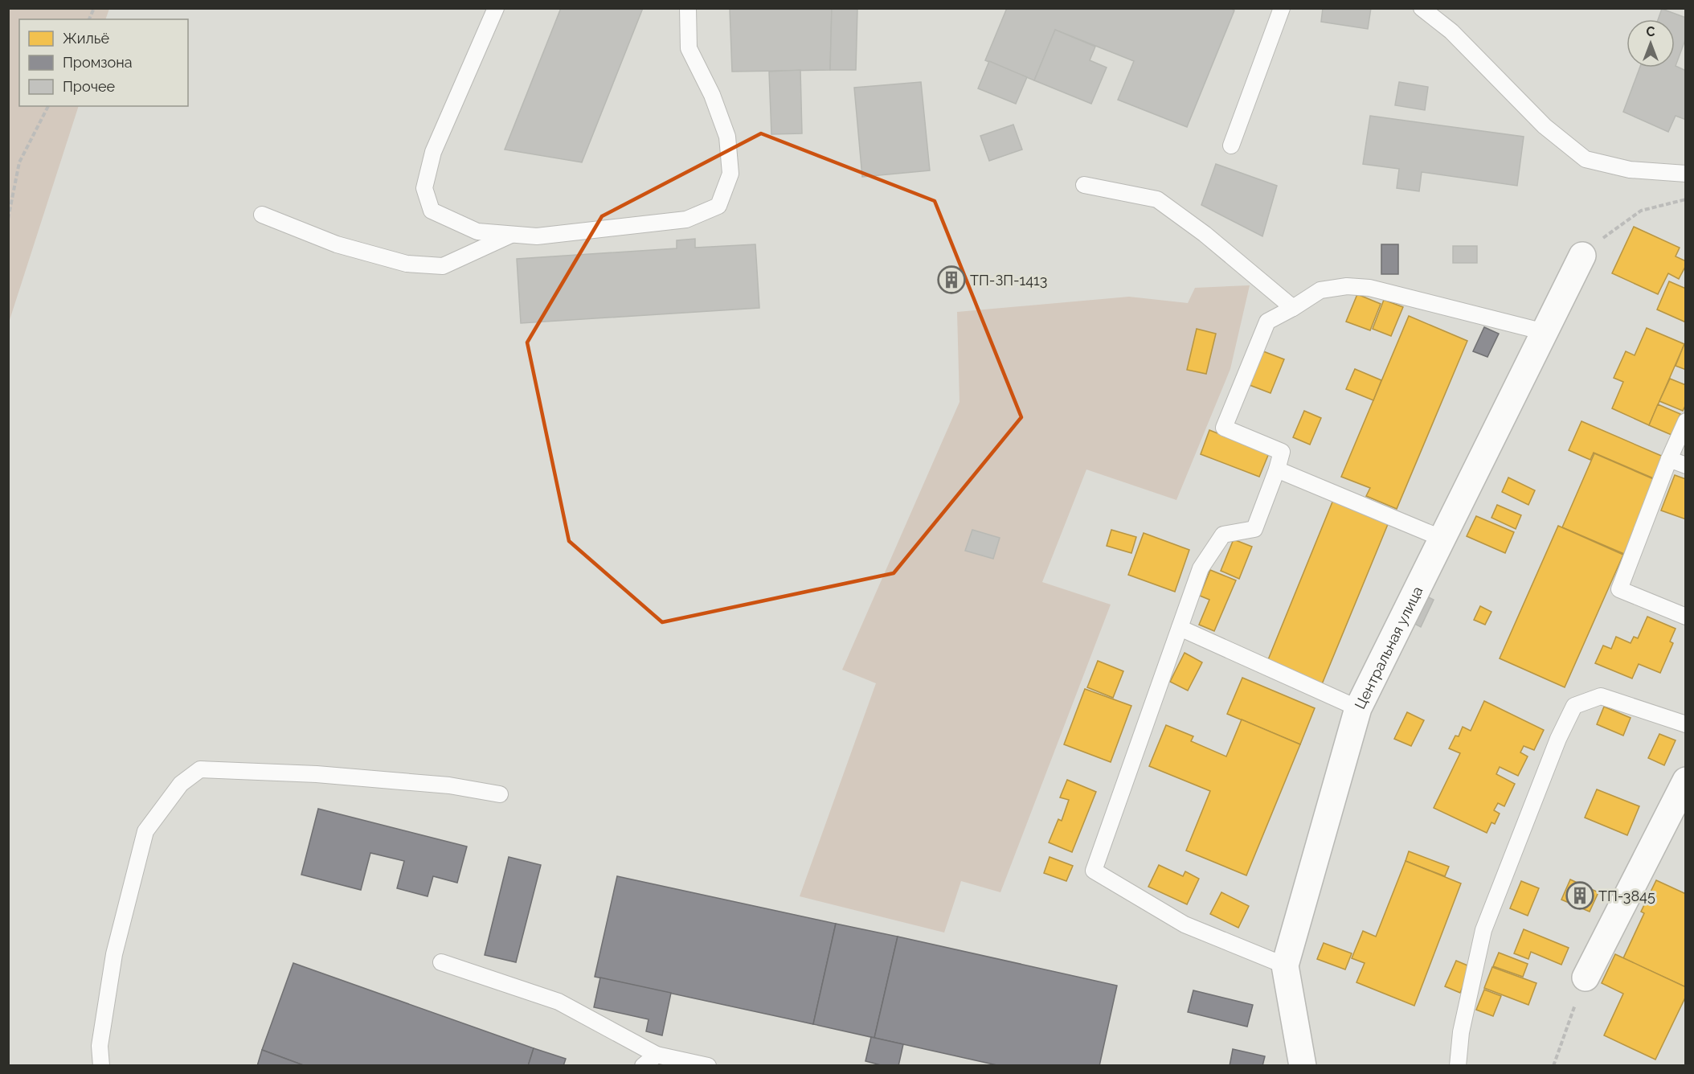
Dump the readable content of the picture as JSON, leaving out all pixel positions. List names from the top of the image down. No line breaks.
{"streets":{"street":["Центральная улица"]},"places":{"building":["ТП-ЗП-1413","ТП-3845"]},"legend":["Жильё","Промзона","Прочее"],"north":"top"}
